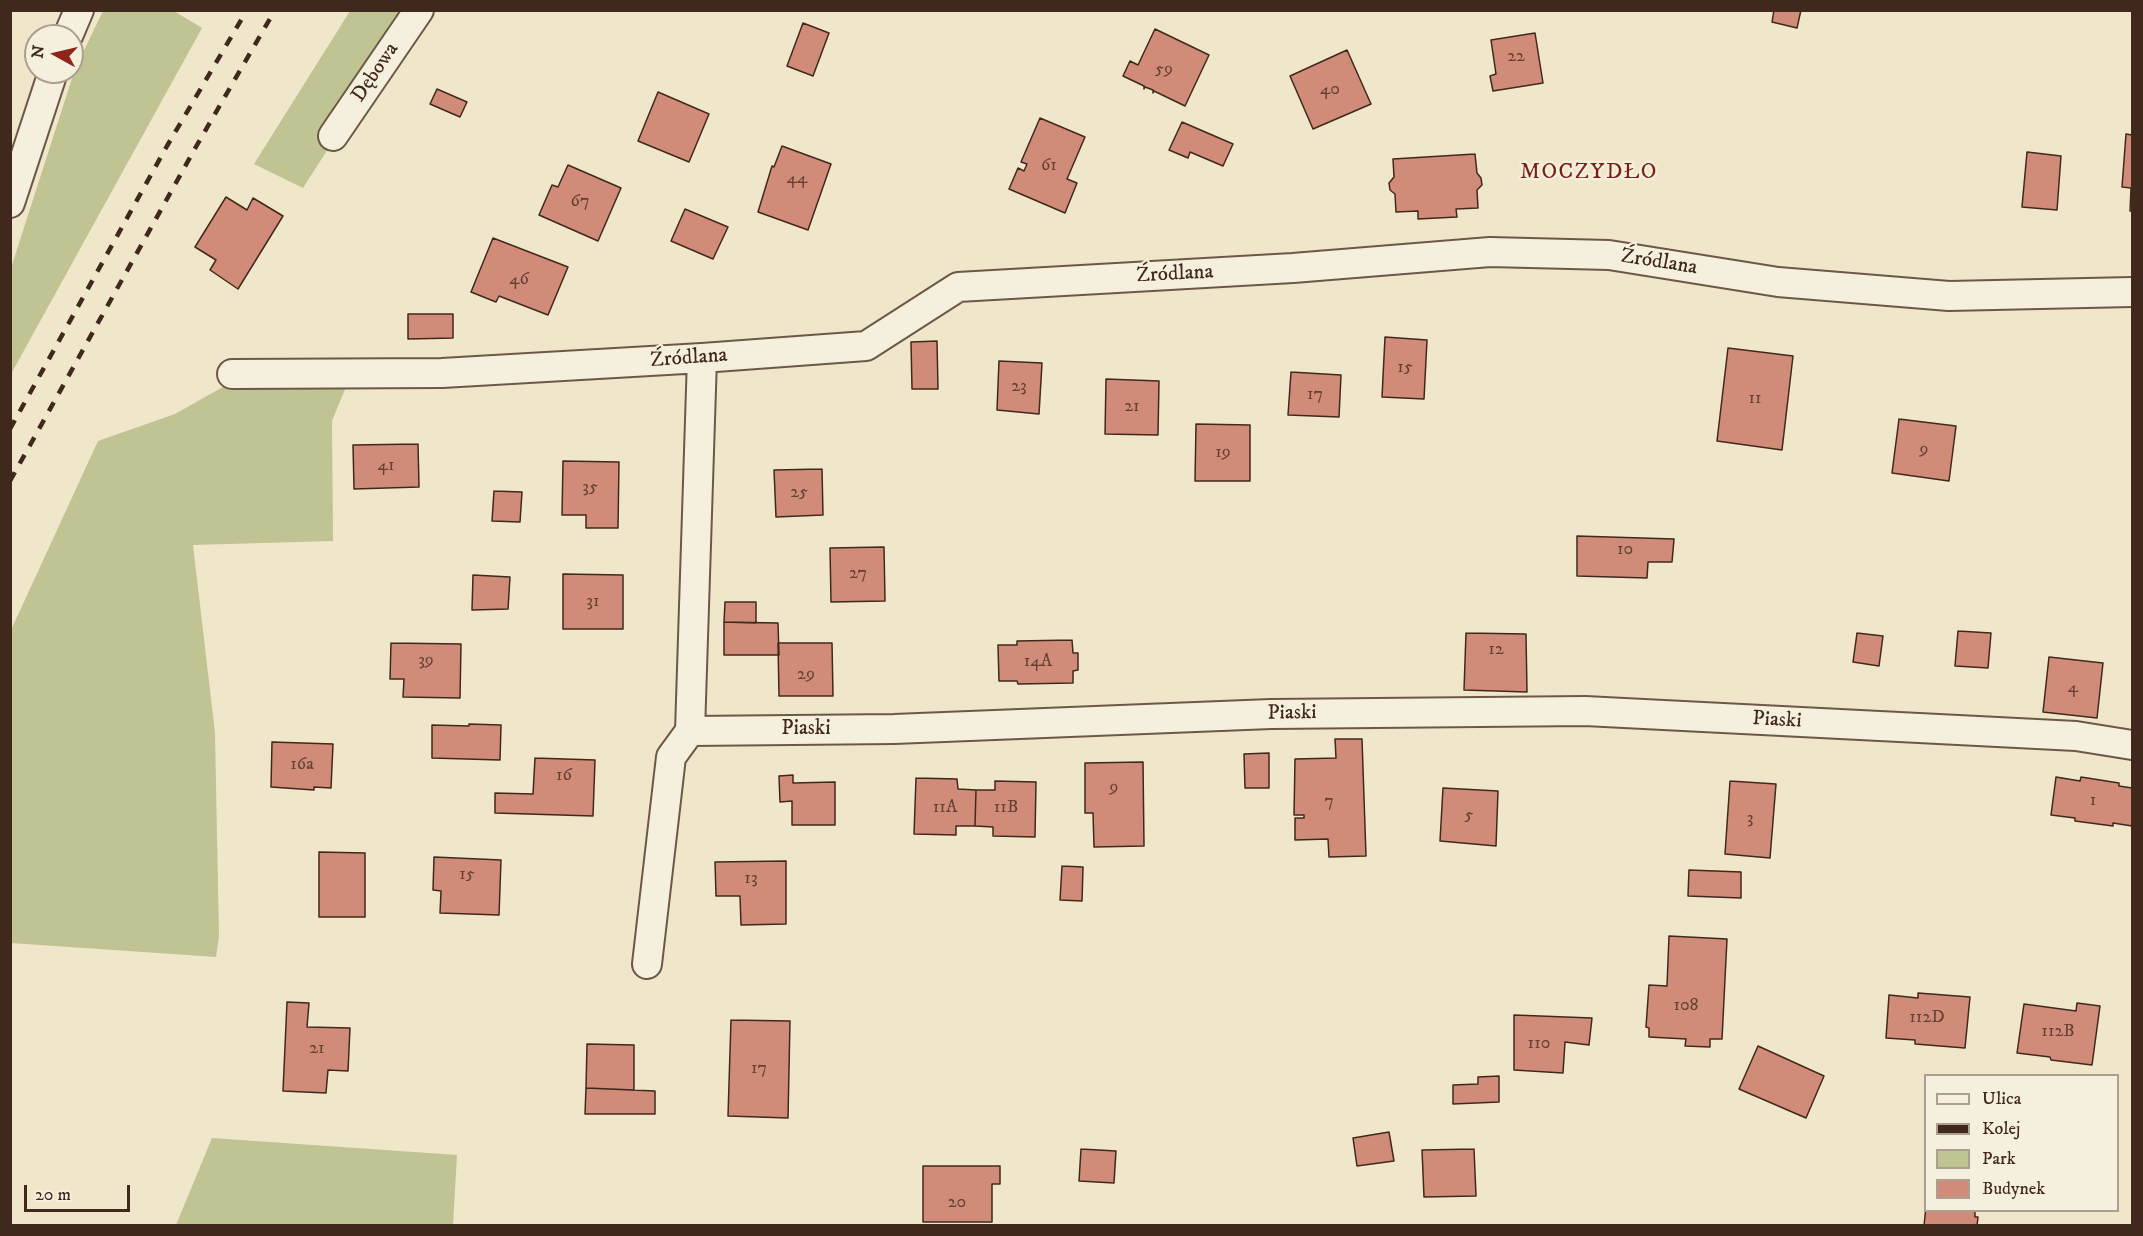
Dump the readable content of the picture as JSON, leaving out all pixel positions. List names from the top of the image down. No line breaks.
{"streets":{"street":["Dębowa","Źródlana","Piaski"]},"districts":["MOCZYDŁO"],"house_numbers":["22","59","40","61","44","67","46","15","23","17","11","21","9","19","41","35","25","10","27","31","12","39","14A","29","4","16a","16","9","1","7","11A","11B","5","3","15","13","108","112D","112B","110","21","17","20"],"legend":["Ulica","Kolej","Park","Budynek"],"scale_bar":"20 m","north":"left"}
